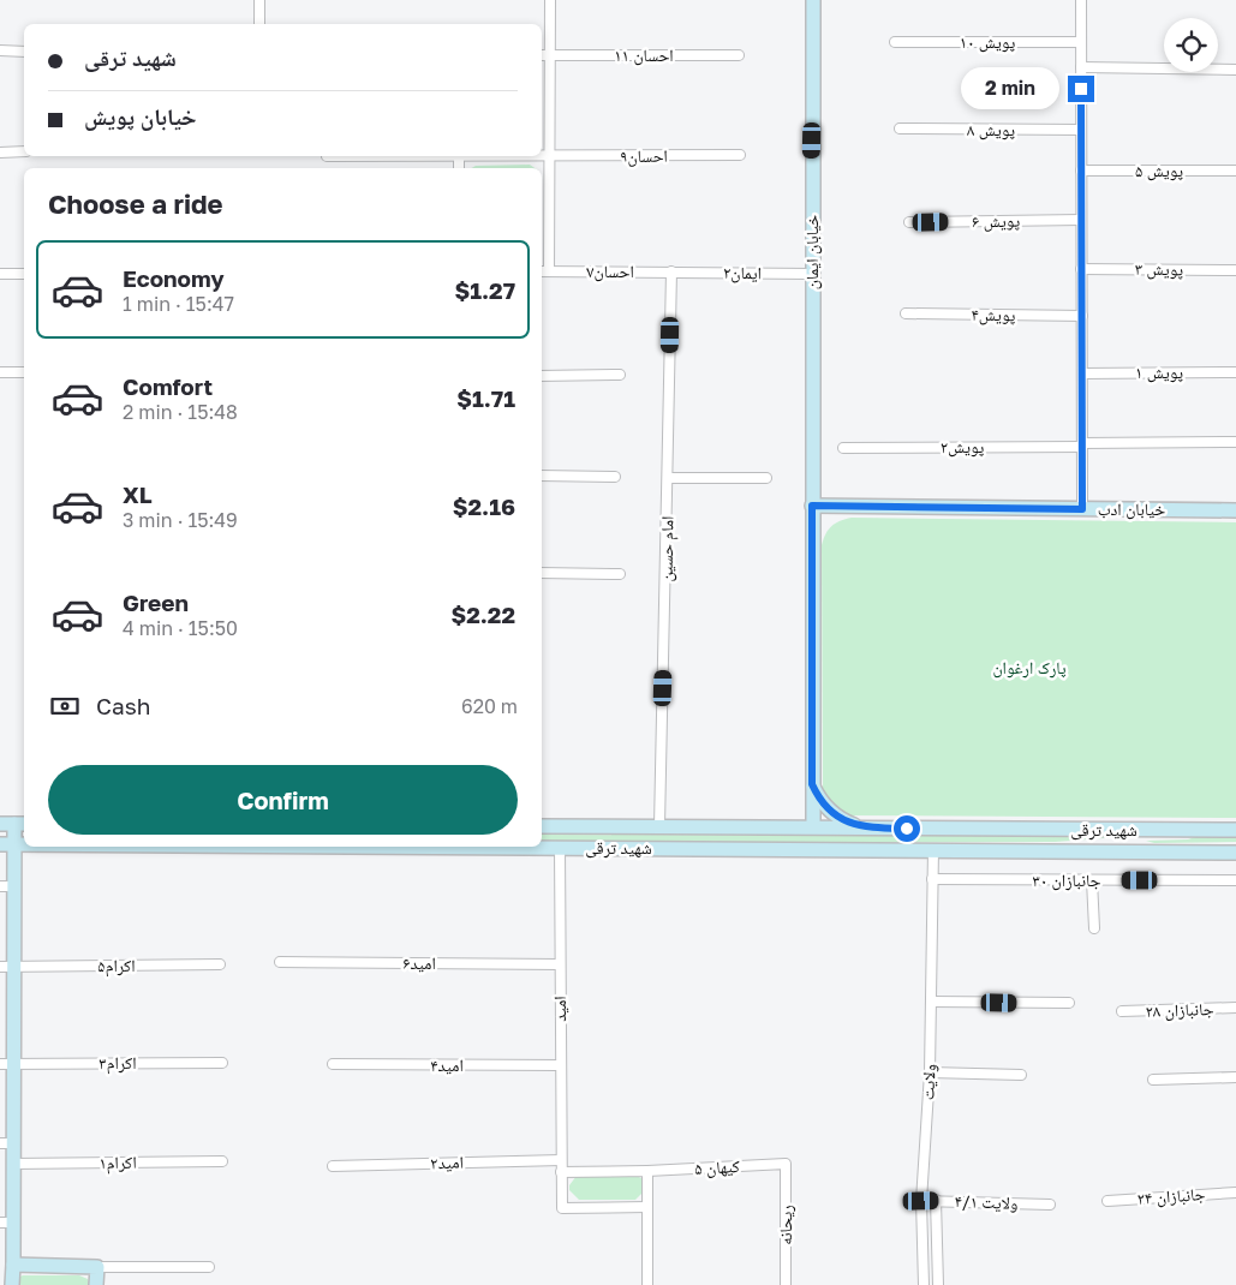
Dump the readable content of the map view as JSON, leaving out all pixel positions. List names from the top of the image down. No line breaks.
{"streets":{"main road":["خیابان ایمان","خیابان ادب","شهید ترقی"],"street":["پویش ۱۰","احسان ۱۱","پویش ۸","احسان۹","پویش ۵","پویش ۶","پویش ۳","احسان۷","ایمان۲","پویش۴","پویش ۱","پویش۲","امام حسین","جانبازان ۳۰","امید۶","اکرام۵","امید","جانبازان ۲۸","اکرام۳","امید۴","ولایت","اکرام۱","امید۲","کیهان ۵","جانبازان ۲۴","ولایت ۴/۱","ریحانه"]},"crossings":[["خیابان ایمان","ایمان۲"],["خیابان ایمان","خیابان ادب"],["خیابان ایمان","شهید ترقی"],["احسان۷","ایمان۲"],["احسان۷","امام حسین"],["ایمان۲","امام حسین"],["امام حسین","شهید ترقی"],["شهید ترقی","امید"],["شهید ترقی","ولایت"],["جانبازان ۳۰","ولایت"],["امید۶","امید"],["امید","امید۴"],["امید","امید۲"],["ولایت","ولایت ۴/۱"],["کیهان ۵","ریحانه"]],"parks":["پارک ارغوان"],"page":{"banner":["شهید ترقی","خیابان پویش"],"bubble":"2 min","heading":"Choose a ride","list":[{"name":"Economy","note":"1 min · 15:47","value":"$1.27"},{"name":"Comfort","note":"2 min · 15:48","value":"$1.71"},{"name":"XL","note":"3 min · 15:49","value":"$2.16"},{"name":"Green","note":"4 min · 15:50","value":"$2.22"}],"pay":["Cash","620 m"],"buttons":"Confirm"}}
